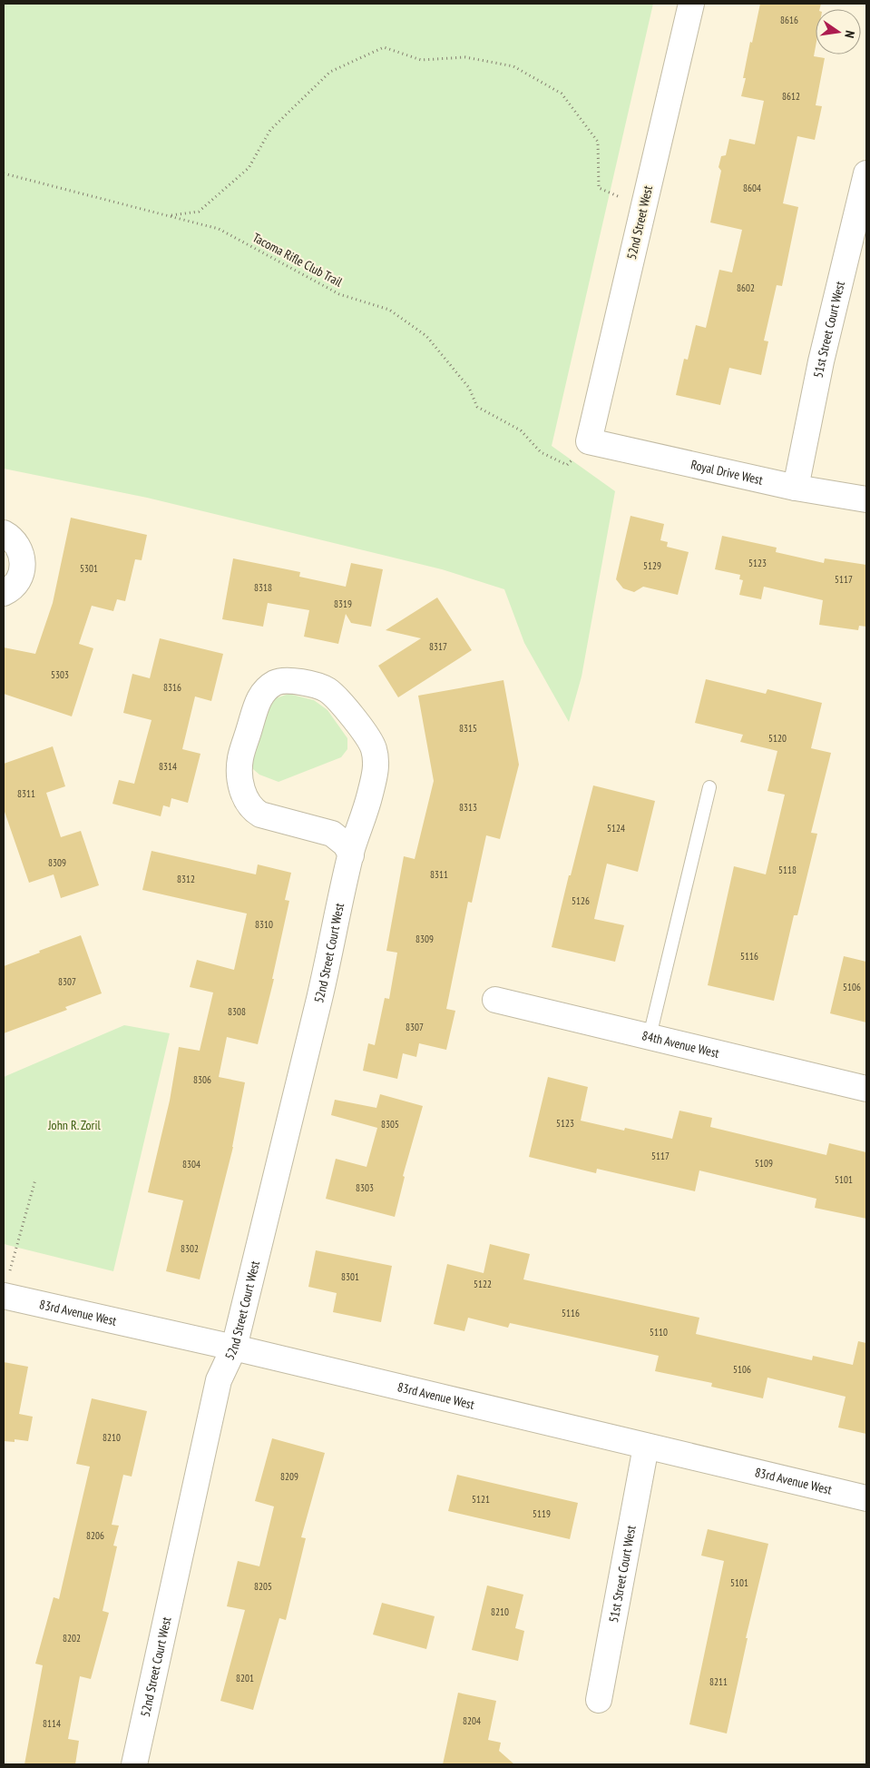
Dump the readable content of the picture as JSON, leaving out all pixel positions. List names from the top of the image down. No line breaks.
{"streets":{"street":["52nd Street West","51st Street Court West","Royal Drive West","52nd Street Court West","84th Avenue West","83rd Avenue West"],"path":["Tacoma Rifle Club Trail"]},"crossings":[["52nd Street West","Tacoma Rifle Club Trail"],["52nd Street West","Royal Drive West"],["Tacoma Rifle Club Trail","Royal Drive West"],["51st Street Court West","Royal Drive West"],["51st Street Court West","83rd Avenue West"],["52nd Street Court West","83rd Avenue West"]],"parks":["John R. Zoril"],"house_numbers":["8616","8612","8604","8602","5123","5129","5301","5117","8318","8319","8317","5303","8316","8315","5120","8314","8311","8313","5124","8309","5118","8311","8312","5126","8310","8309","5116","8307","5106","8308","8307","8306","5123","8305","5117","5109","8304","5101","8303","8302","8301","5122","5116","5110","5106","8210","8209","5121","5119","8206","5101","8205","8210","8202","8201","8211","8204","8114"],"north":"right"}
